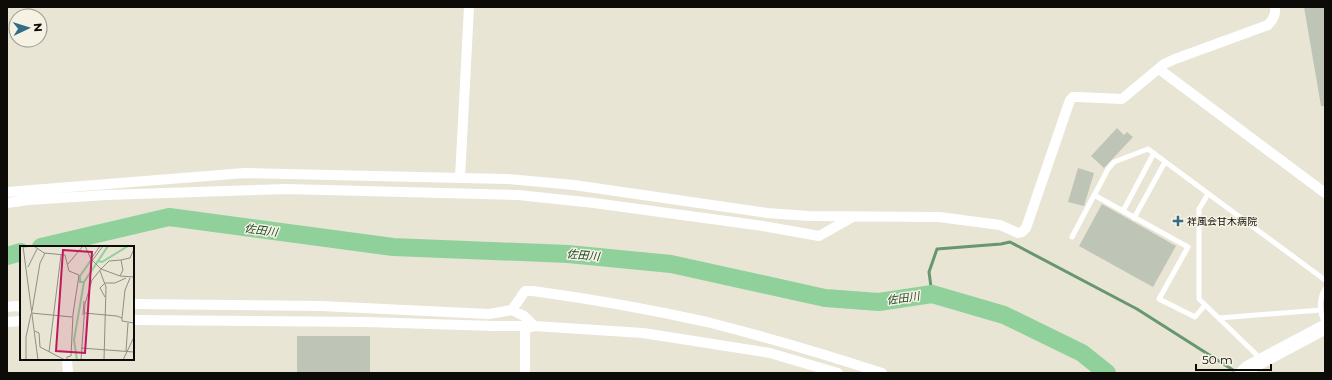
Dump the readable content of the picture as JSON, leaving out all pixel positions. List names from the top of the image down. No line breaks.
{"water":["佐田川"],"places":{"health":["祥風会甘木病院"]},"scale_bar":"50 m","north":"right"}
